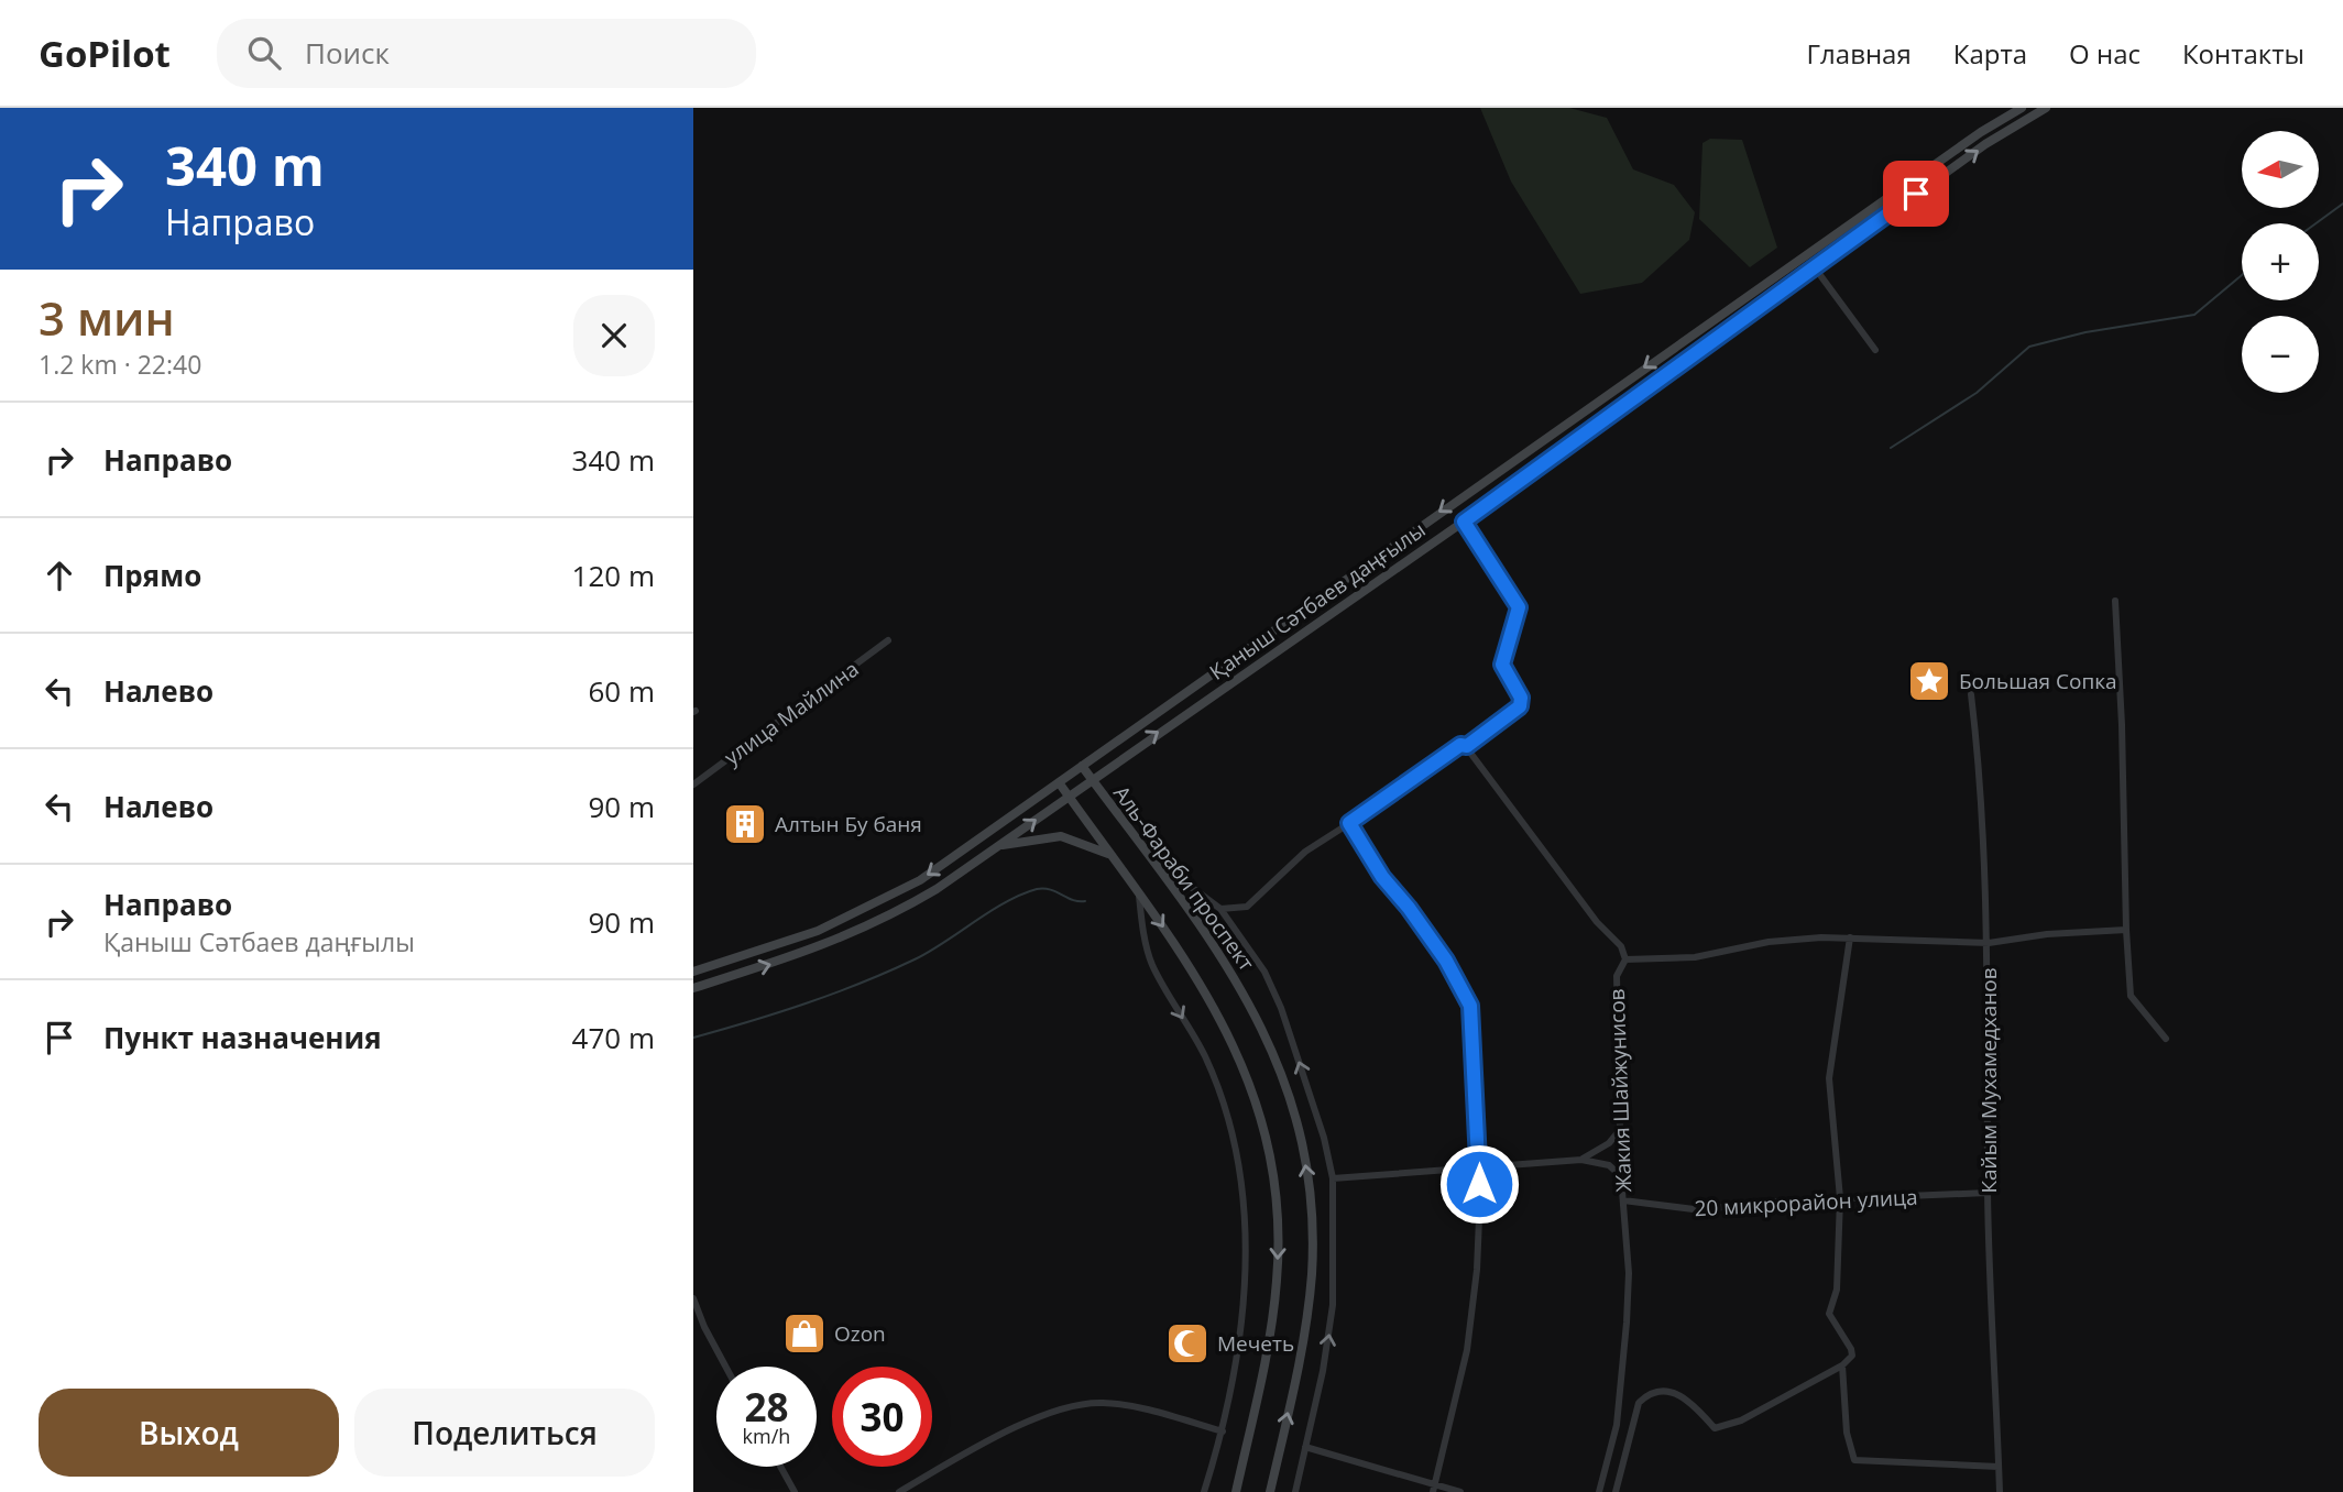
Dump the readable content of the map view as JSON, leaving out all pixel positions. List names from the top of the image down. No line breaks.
{"streets":{"main road":["Қаныш Сәтбаев даңғылы","Аль-Фараби проспект"],"street":["улица Майлина","Кайым Мухамедханов","Жакия Шайжунисов","20 микрорайон улица"]},"crossings":[["Қаныш Сәтбаев даңғылы","Аль-Фараби проспект"],["Кайым Мухамедханов","20 микрорайон улица"],["Жакия Шайжунисов","20 микрорайон улица"]],"places":{"place":["Большая Сопка"],"building":["Алтын Бу баня"],"shop":["Ozon"],"mosque":["Мечеть"]},"north":"left","page":{"header":"GoPilot","search":"Поиск","nav":["Главная","Карта","О нас","Контакты"],"turn":["340 m","Направо"],"map_buttons":["+","−"],"heading":["3 мин","1.2 km · 22:40"],"list":[{"name":"Направо","value":"340 m"},{"name":"Прямо","value":"120 m"},{"name":"Налево","value":"60 m"},{"name":"Налево","value":"90 m"},{"name":"Направо","note":"Қаныш Сәтбаев даңғылы","value":"90 m"},{"name":"Пункт назначения","value":"470 m"}],"speed":"28 km/h","limit":"30","buttons":["Выход","Поделиться"]}}
